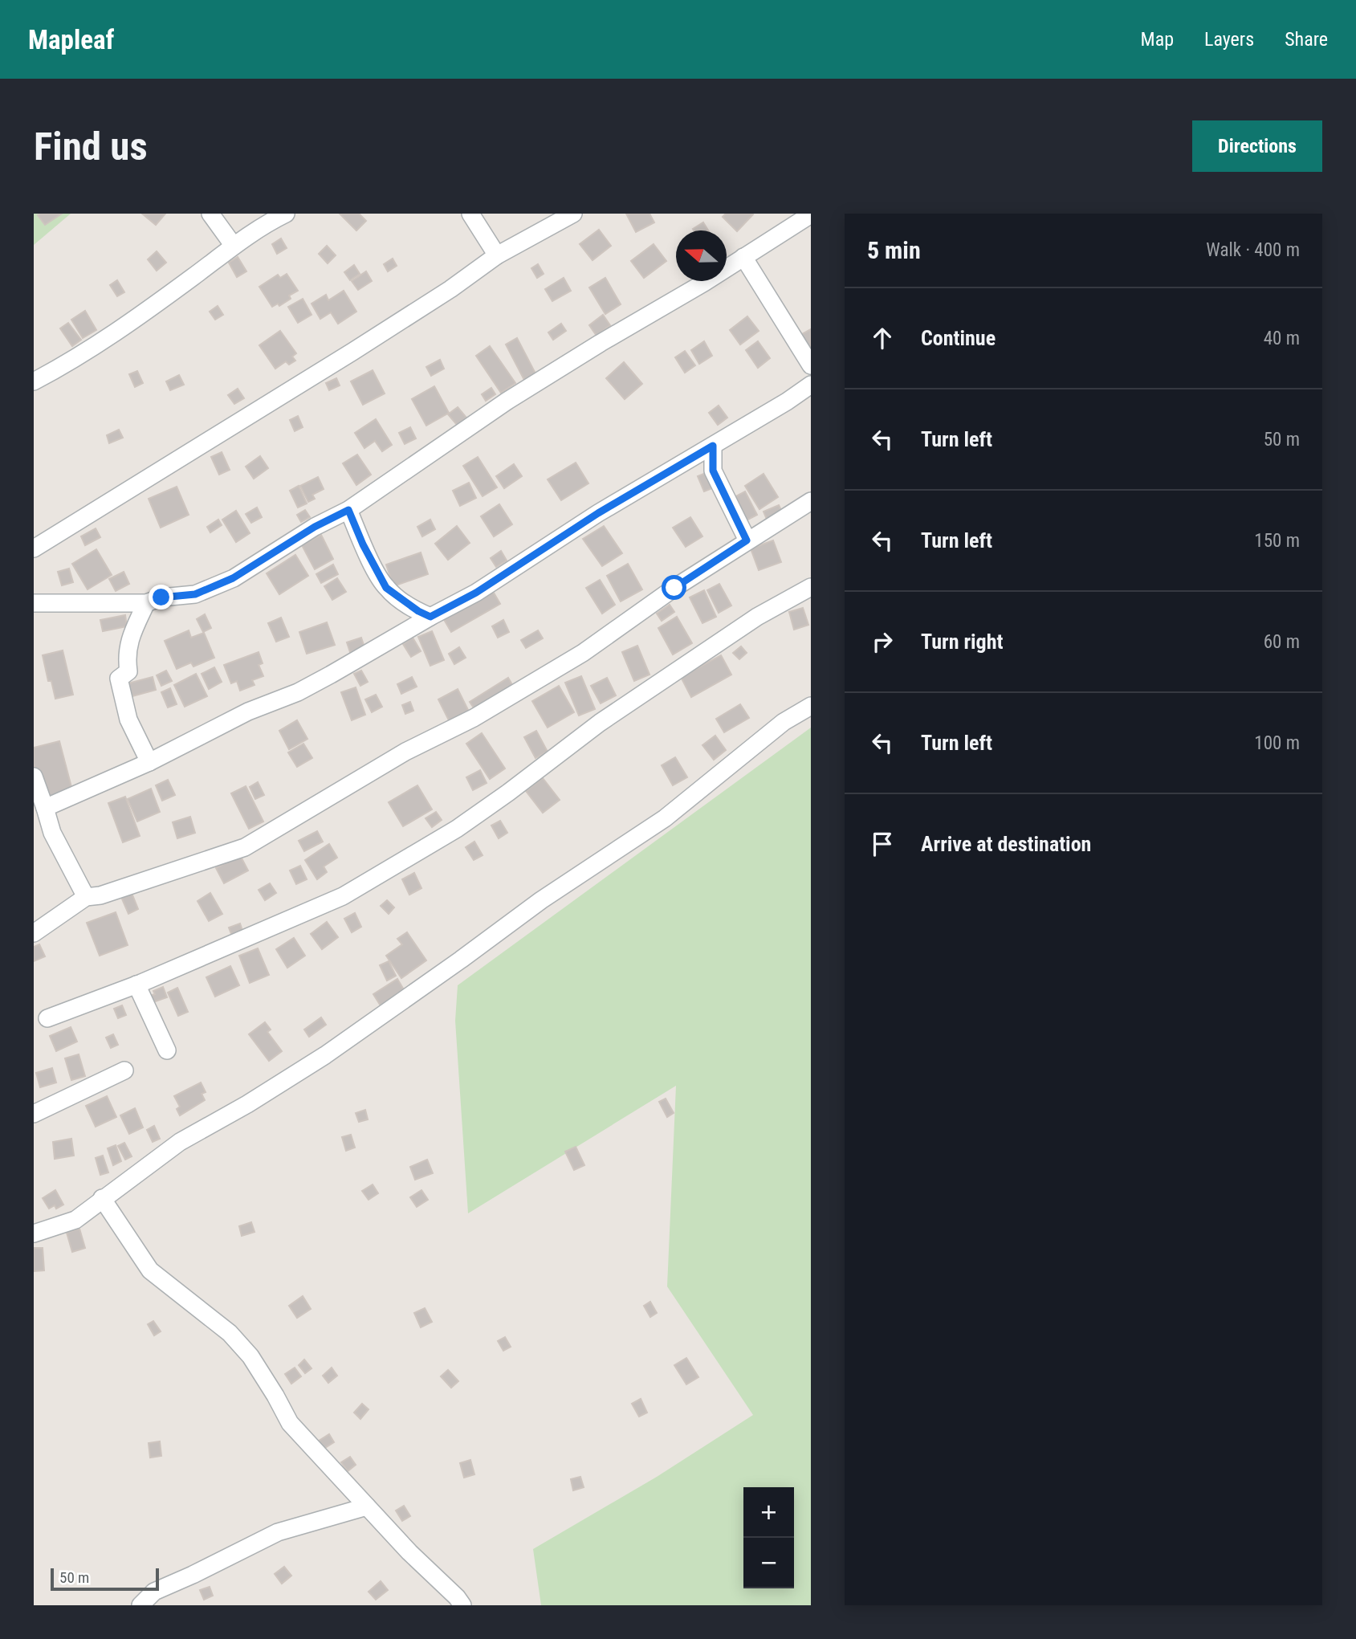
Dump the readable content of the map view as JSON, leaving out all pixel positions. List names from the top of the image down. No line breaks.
{"scale_bar":"50 m","north":"left","page":{"header":"Mapleaf","nav":["Map","Layers","Share"],"buttons":"Directions","title":"Find us","heading":["5 min","Walk · 400 m"],"list":[["Continue","40 m"],["Turn left","50 m"],["Turn left","150 m"],["Turn right","60 m"],["Turn left","100 m"],"Arrive at destination"],"map_buttons":["+","−"],"scale":"50 m"}}
